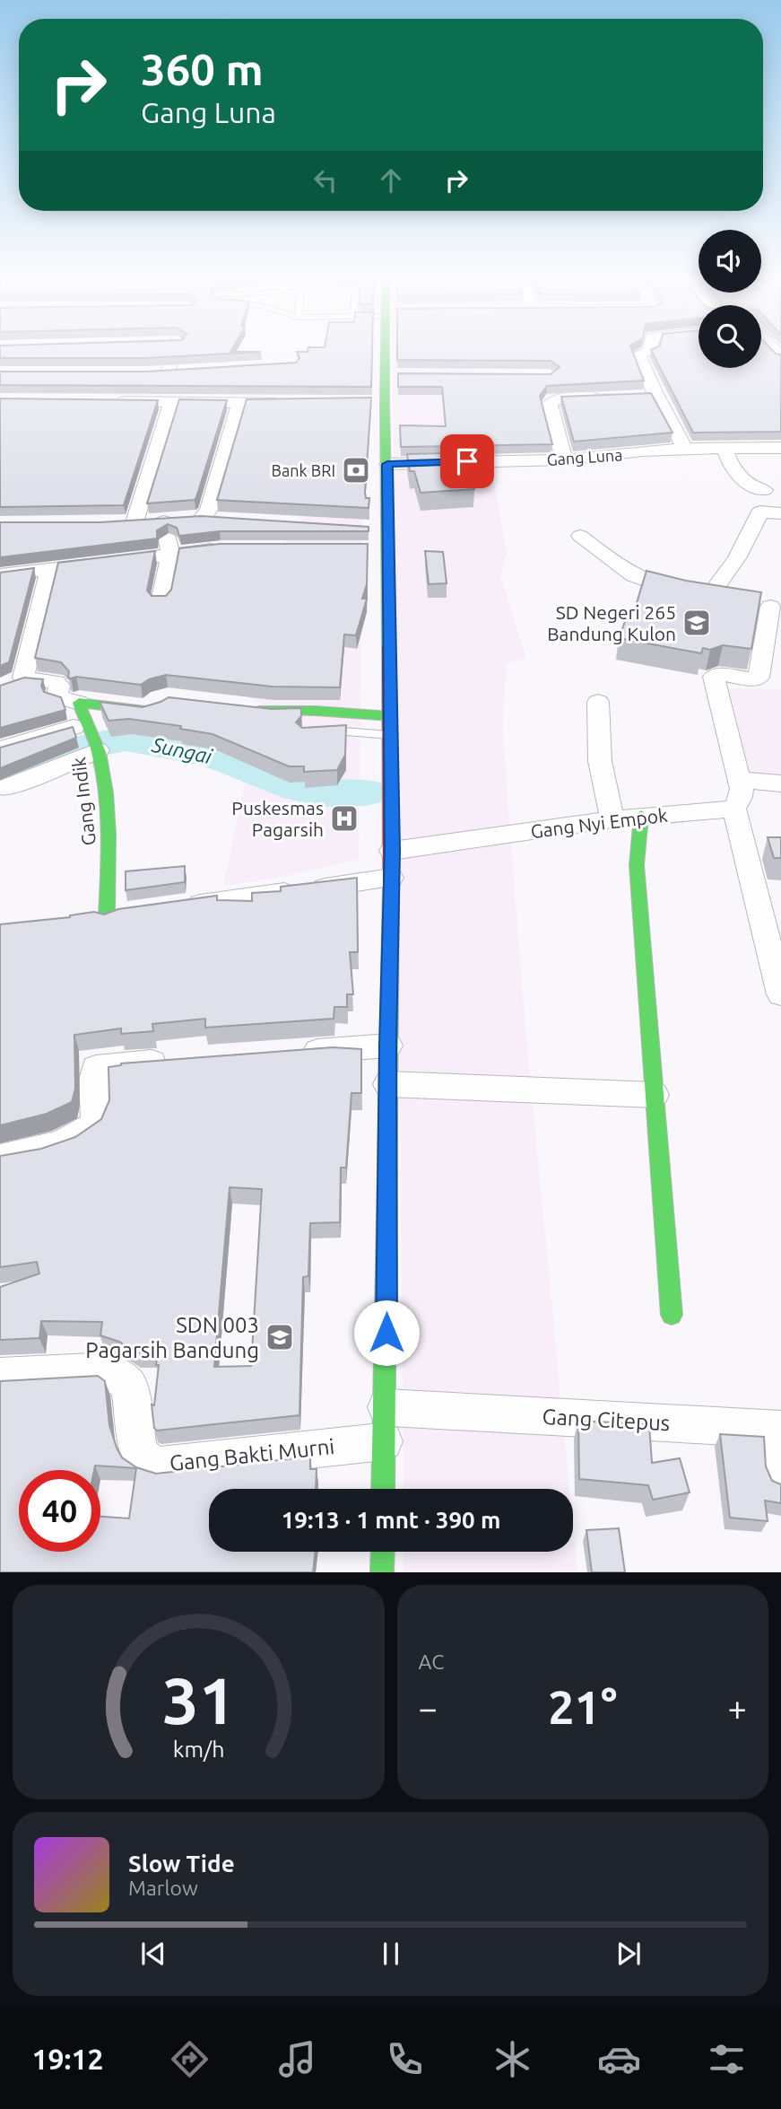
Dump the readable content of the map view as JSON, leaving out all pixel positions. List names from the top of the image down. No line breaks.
{"streets":{"street":["Gang Luna","Gang Indik","Gang Nyi Empok","Gang Citepus","Gang Bakti Murni"]},"crossings":[["Gang Citepus","Gang Bakti Murni"]],"water":["Sungai"],"places":{"bank":["Bank BRI"],"school or university":["SD Negeri 265 Bandung Kulon","SDN 003 Pagarsih Bandung"],"hospital":["Puskesmas Pagarsih"]},"page":{"turn":["360 m","Gang Luna"],"limit":"40","trip":"19:13 · 1 mnt · 390 m","tile":"AC","heat":["−","21°","+"],"song":["Slow Tide","Marlow"],"tabs":"19:12","gauge":["31","km/h"]}}
